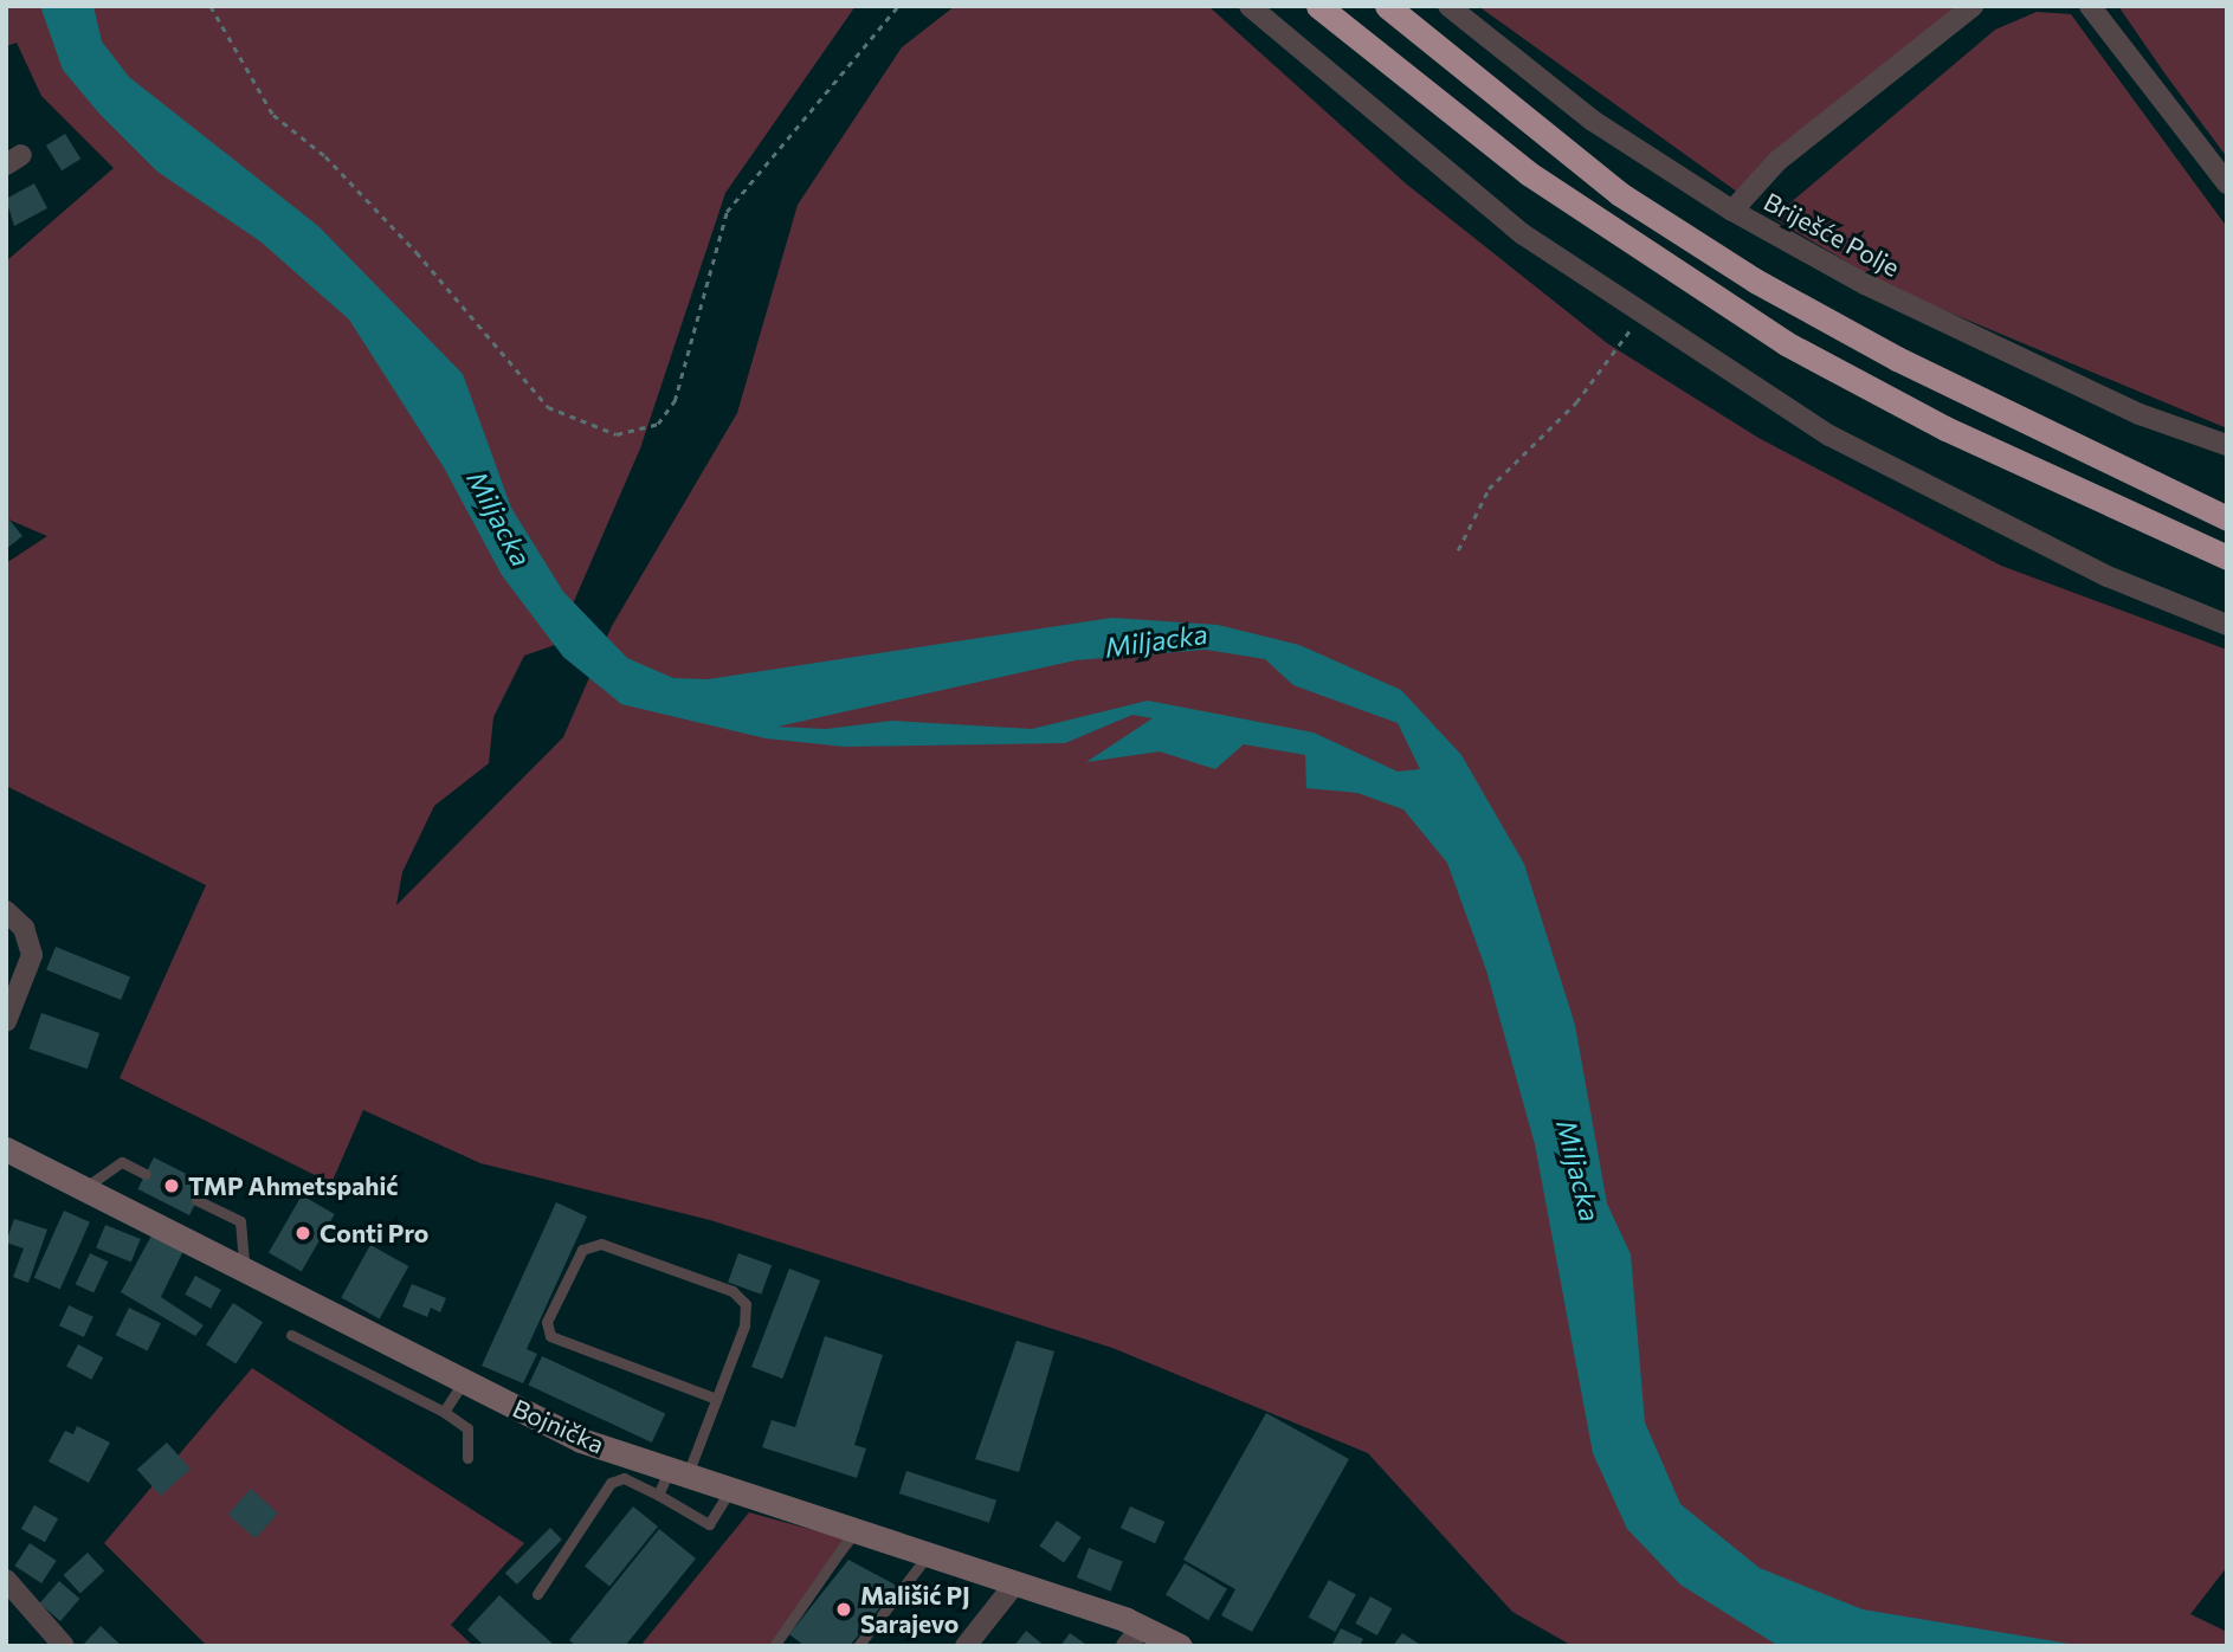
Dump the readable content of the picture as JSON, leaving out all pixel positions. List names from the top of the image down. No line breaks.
{"streets":{"main road":["Bojnička"],"street":["Briješće Polje"]},"water":["Miljacka"],"places":["TMP Ahmetspahić","Conti Pro","Mališić PJ Sarajevo"]}
